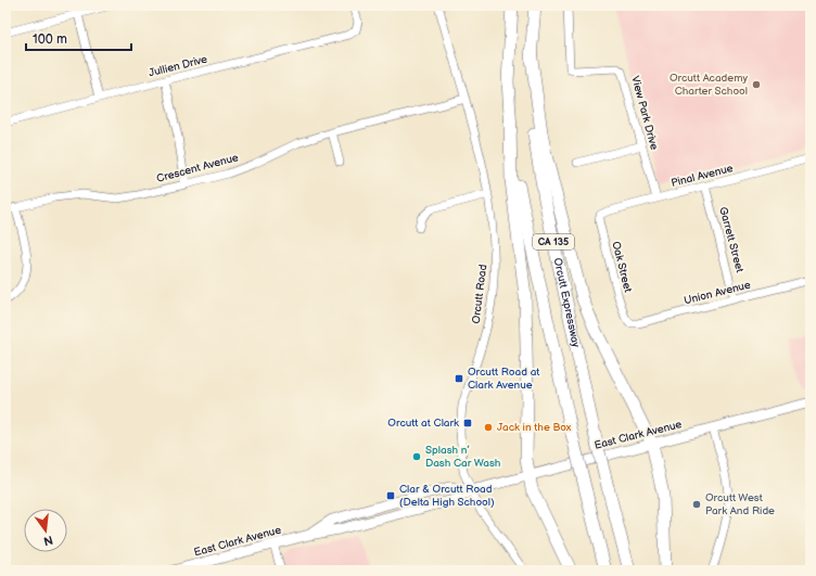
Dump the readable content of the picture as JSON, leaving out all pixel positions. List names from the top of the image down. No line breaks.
{"streets":{"highway":["CA 135","Orcutt Expressway"],"main road":["East Clark Avenue"],"street":["Jullien Drive","View Park Drive","Crescent Avenue","Pinal Avenue","Garrett Street","Oak Street","Union Avenue","Orcutt Road"]},"crossings":[["View Park Drive","Pinal Avenue"],["Crescent Avenue","Orcutt Road"],["Pinal Avenue","Garrett Street"],["Pinal Avenue","Oak Street"],["Garrett Street","Union Avenue"],["Oak Street","Union Avenue"],["Orcutt Road","East Clark Avenue"]],"places":{"other":["Orcutt Academy Charter School","Jack in the Box","Splash n’ Dash Car Wash","Orcutt West Park And Ride"],"transit":["Orcutt Road at Clark Avenue","Orcutt at Clark","Clar & Orcutt Road (Delta High School)"]},"scale_bar":"100 m","north":"bottom"}
